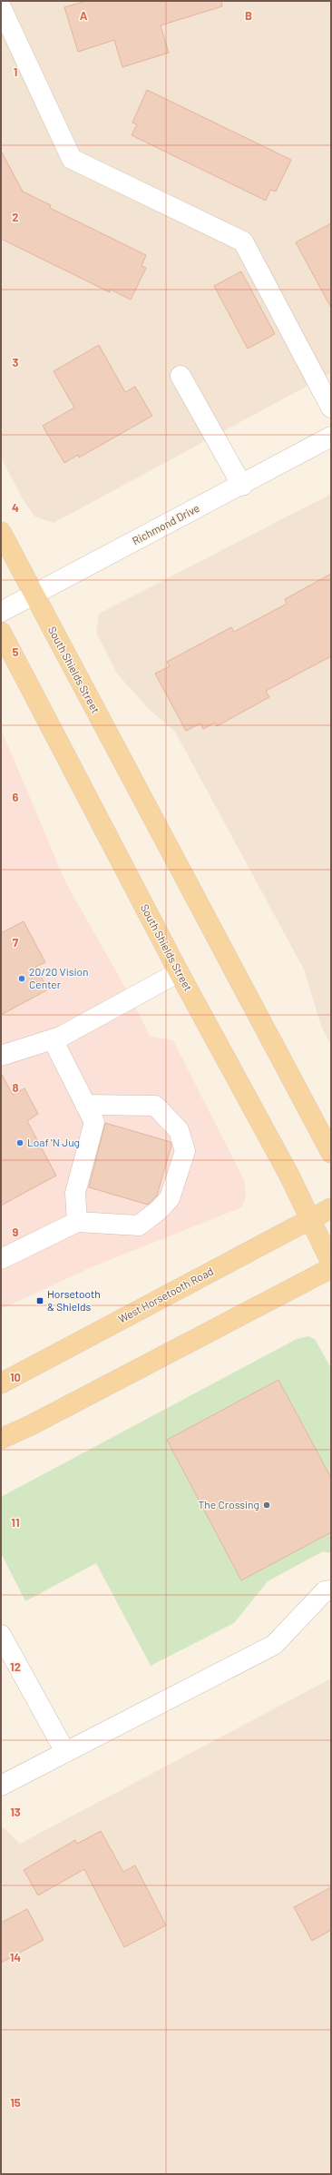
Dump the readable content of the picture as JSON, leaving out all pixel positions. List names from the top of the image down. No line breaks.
{"streets":{"main road":["South Shields Street","West Horsetooth Road"],"street":["Richmond Drive"]},"crossings":[["Richmond Drive","South Shields Street"],["South Shields Street","West Horsetooth Road"]],"places":{"other":["20/20 Vision Center","Loaf 'N Jug","The Crossing"],"transit":["Horsetooth & Shields"]},"grid":{"columns":["A","B"],"rows":["1","2","3","4","5","6","7","8","9","10","11","12","13","14","15"]}}
